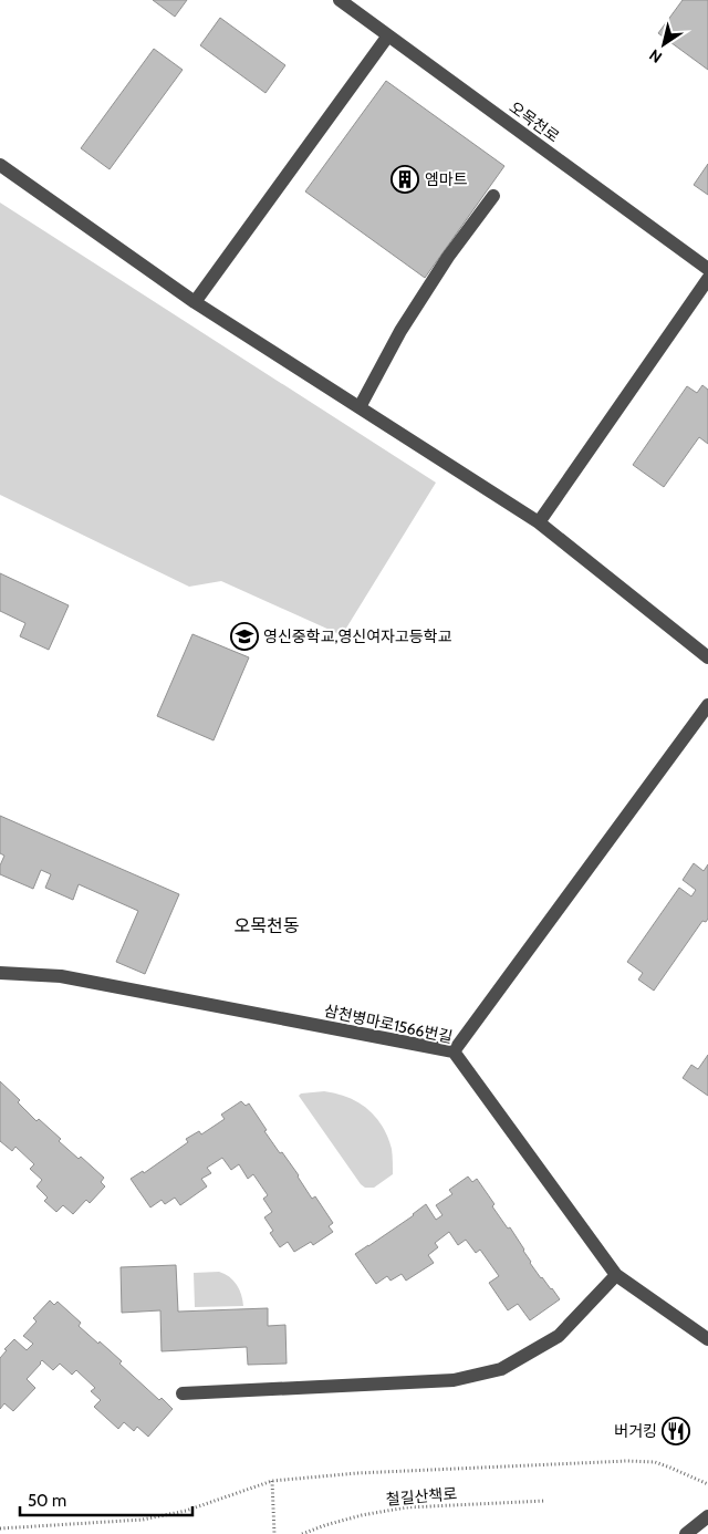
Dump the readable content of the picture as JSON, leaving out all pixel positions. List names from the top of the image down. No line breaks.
{"streets":{"street":["오목천로","삼천병마로1566번길"],"path":["철길산책로"]},"districts":["오목천동"],"places":{"building":["엠마트"],"school or university":["영신중학교,영신여자고등학교"],"restaurant":["버거킹"]},"scale_bar":"50 m","north":"bottom left"}
